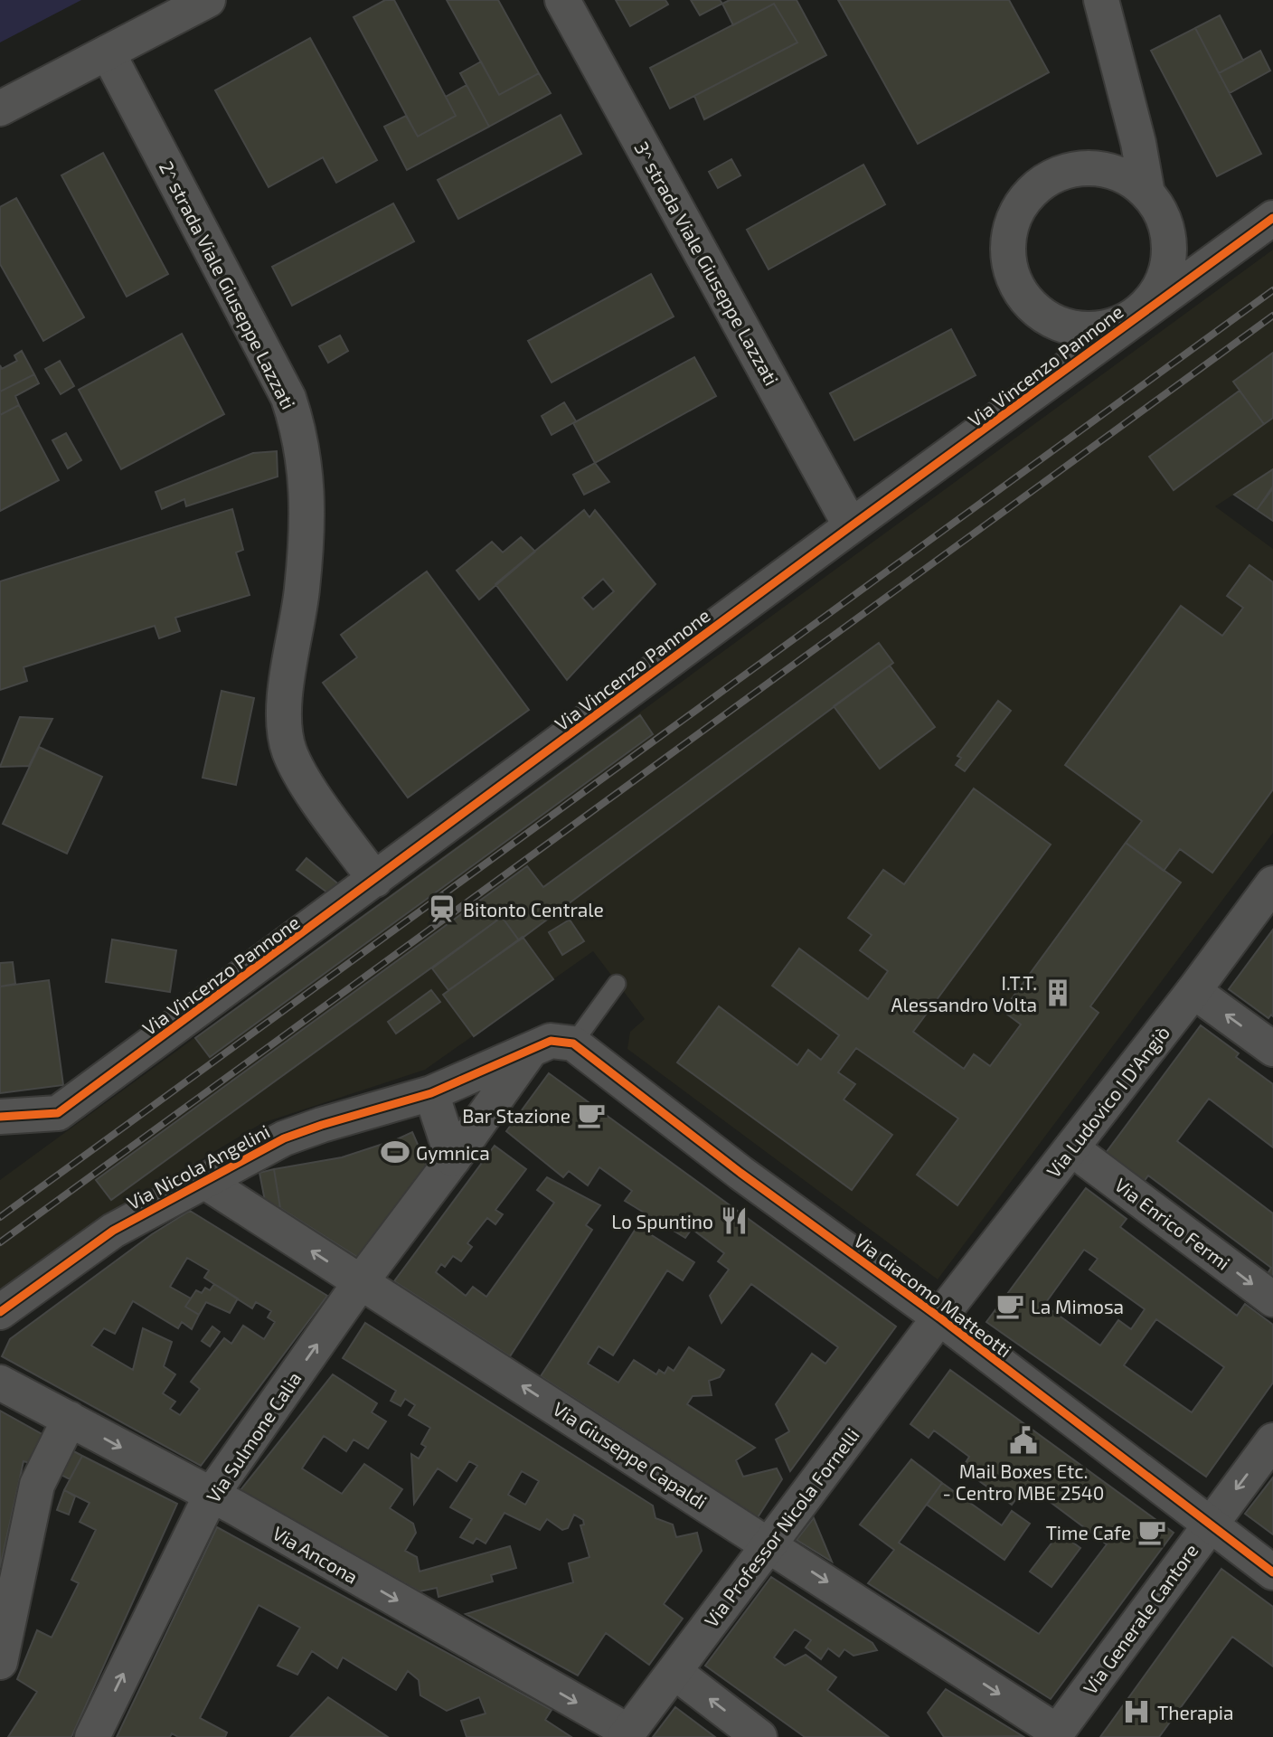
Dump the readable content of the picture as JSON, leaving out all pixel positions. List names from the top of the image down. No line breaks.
{"streets":{"street":["3^ strada Viale Giuseppe Lazzati","2^ strada Viale Giuseppe Lazzati","Via Vincenzo Pannone","Via Ludovico I D'Angiò","Via Nicola Angelini","Via Enrico Fermi","Via Giacomo Matteotti","Via Sulmone Calia","Via Giuseppe Capaldi","Via Professor Nicola Fornelli","Via Ancona","Via Generale Cantore"]},"crossings":[["3^ strada Viale Giuseppe Lazzati","Via Vincenzo Pannone"],["2^ strada Viale Giuseppe Lazzati","Via Vincenzo Pannone"],["Via Ludovico I D'Angiò","Via Enrico Fermi"],["Via Ludovico I D'Angiò","Via Giacomo Matteotti"],["Via Ludovico I D'Angiò","Via Professor Nicola Fornelli"],["Via Nicola Angelini","Via Giacomo Matteotti"],["Via Nicola Angelini","Via Sulmone Calia"],["Via Nicola Angelini","Via Giuseppe Capaldi"],["Via Giacomo Matteotti","Via Professor Nicola Fornelli"],["Via Giacomo Matteotti","Via Generale Cantore"],["Via Sulmone Calia","Via Giuseppe Capaldi"],["Via Sulmone Calia","Via Ancona"],["Via Giuseppe Capaldi","Via Professor Nicola Fornelli"],["Via Giuseppe Capaldi","Via Generale Cantore"],["Via Professor Nicola Fornelli","Via Ancona"]],"one_way":["Via Ancona"],"places":{"station":["Bitonto Centrale"],"building":["I.T.T. Alessandro Volta"],"cafe":["Bar Stazione","La Mimosa","Time Cafe"],"sports":["Gymnica"],"restaurant":["Lo Spuntino"],"public building":["Mail Boxes Etc. - Centro MBE 2540"],"hospital":["Therapia"]}}
